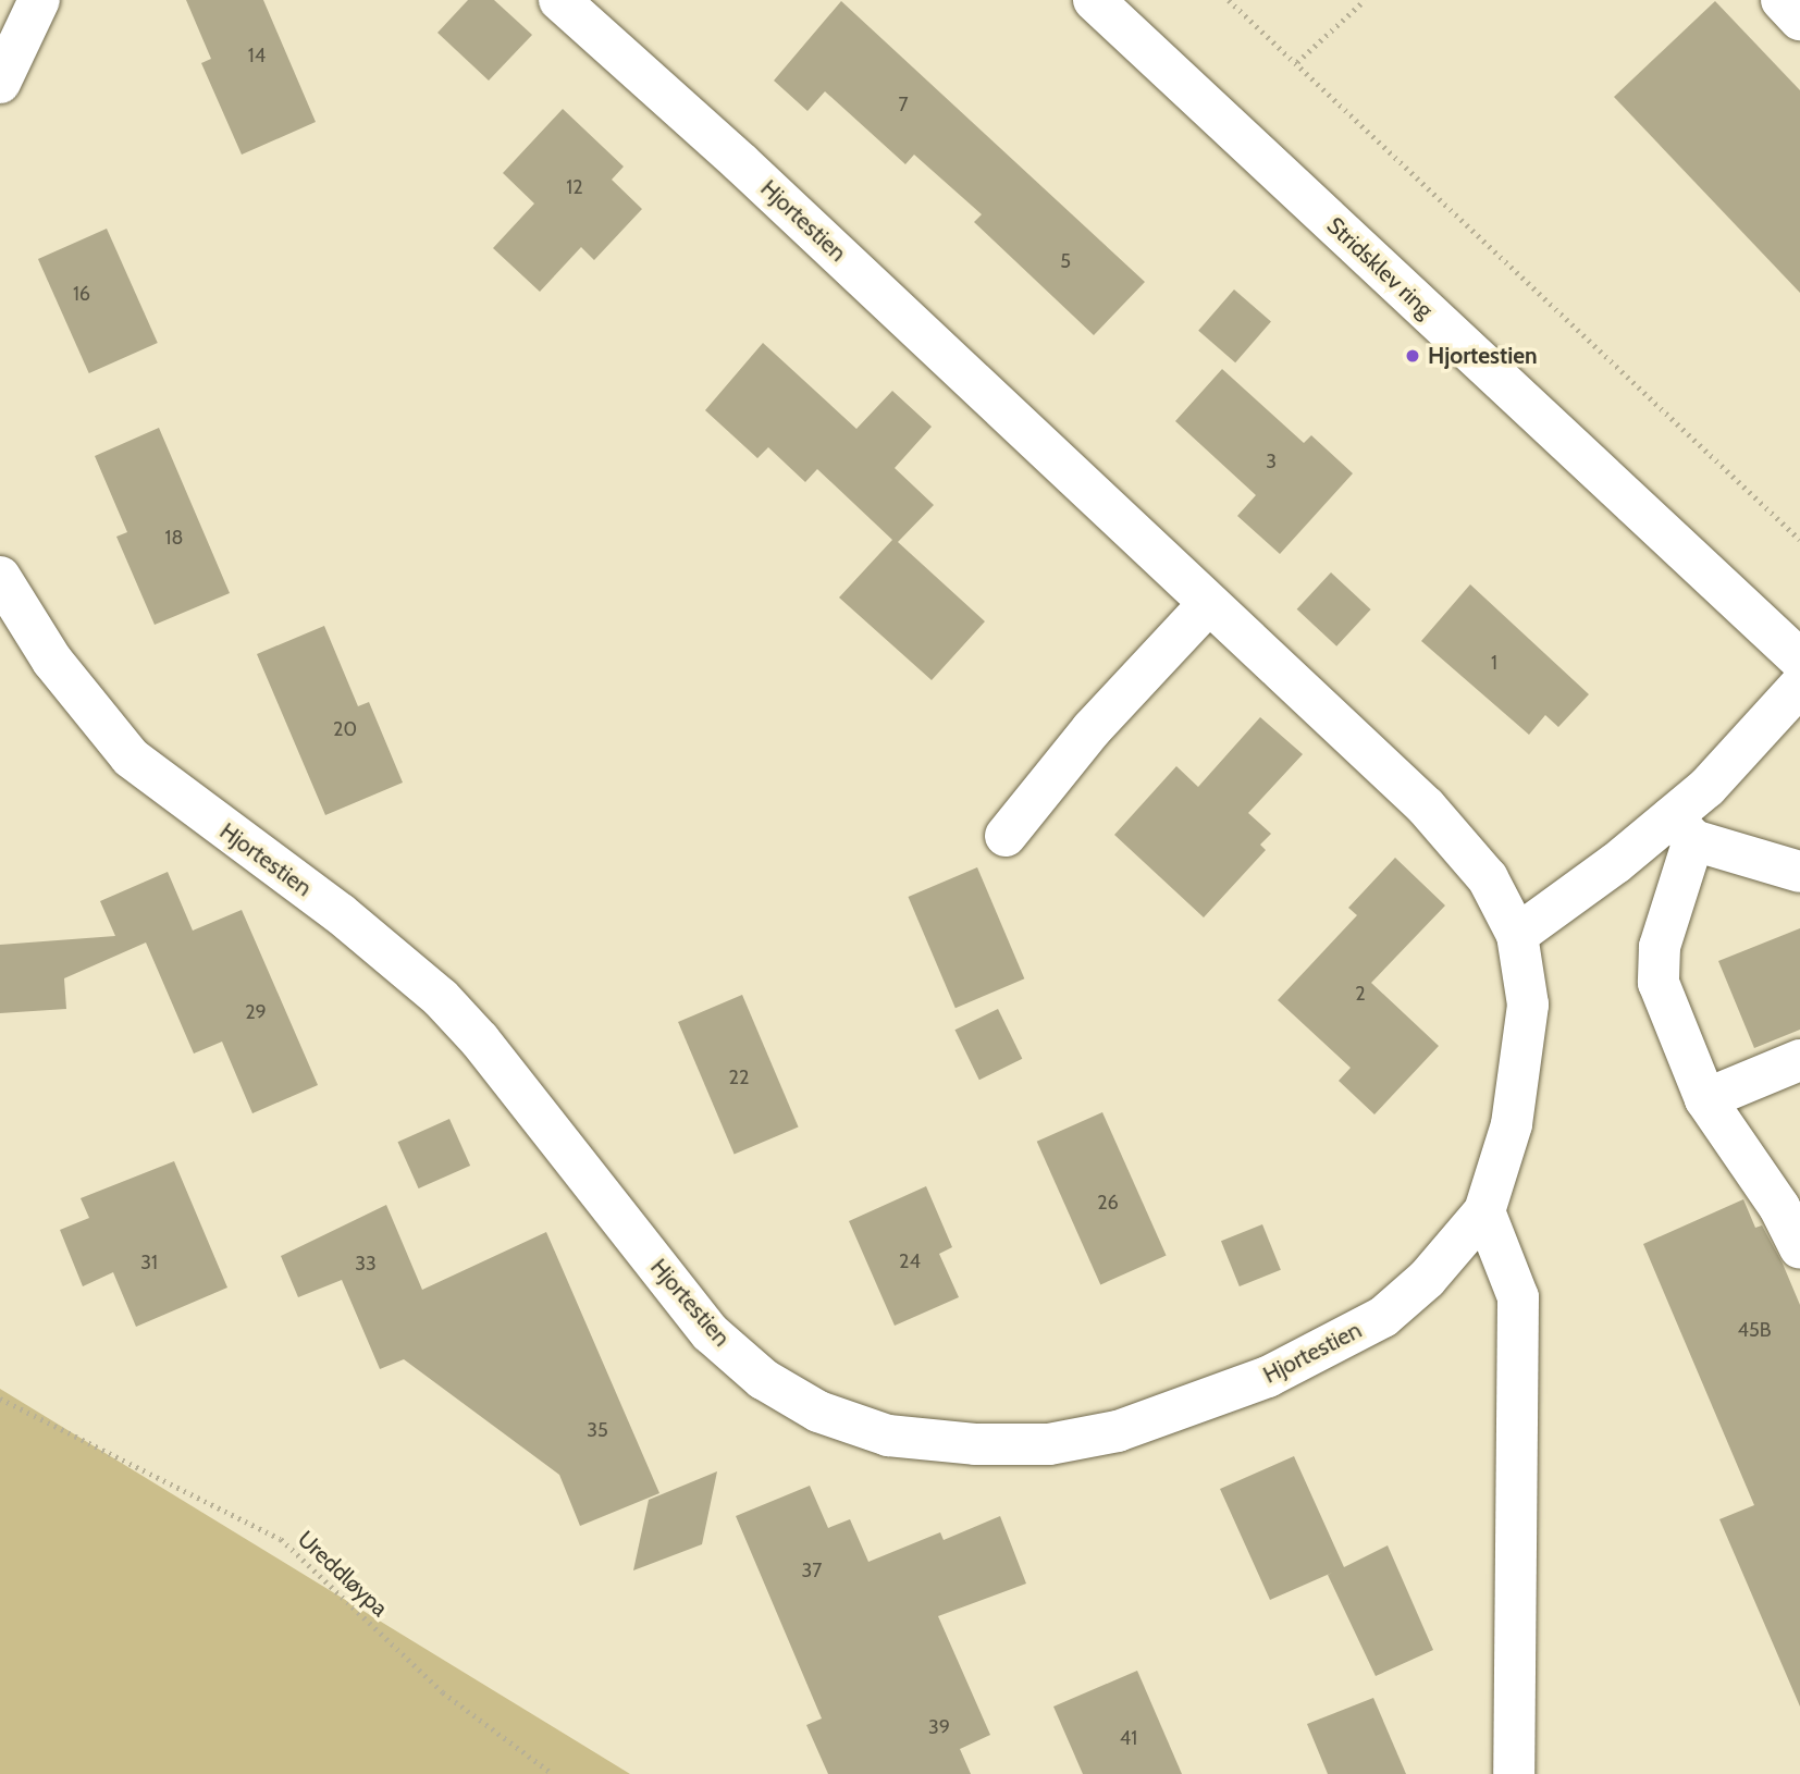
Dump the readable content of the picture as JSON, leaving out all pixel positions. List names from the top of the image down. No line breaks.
{"streets":{"street":["Hjortestien","Stridsklev ring"],"path":["Ureddløypa"]},"places":["Hjortestien"],"house_numbers":["14","7","12","5","16","3","18","1","20","2","29","22","26","24","31","33","45B","35","37","39","41"]}
